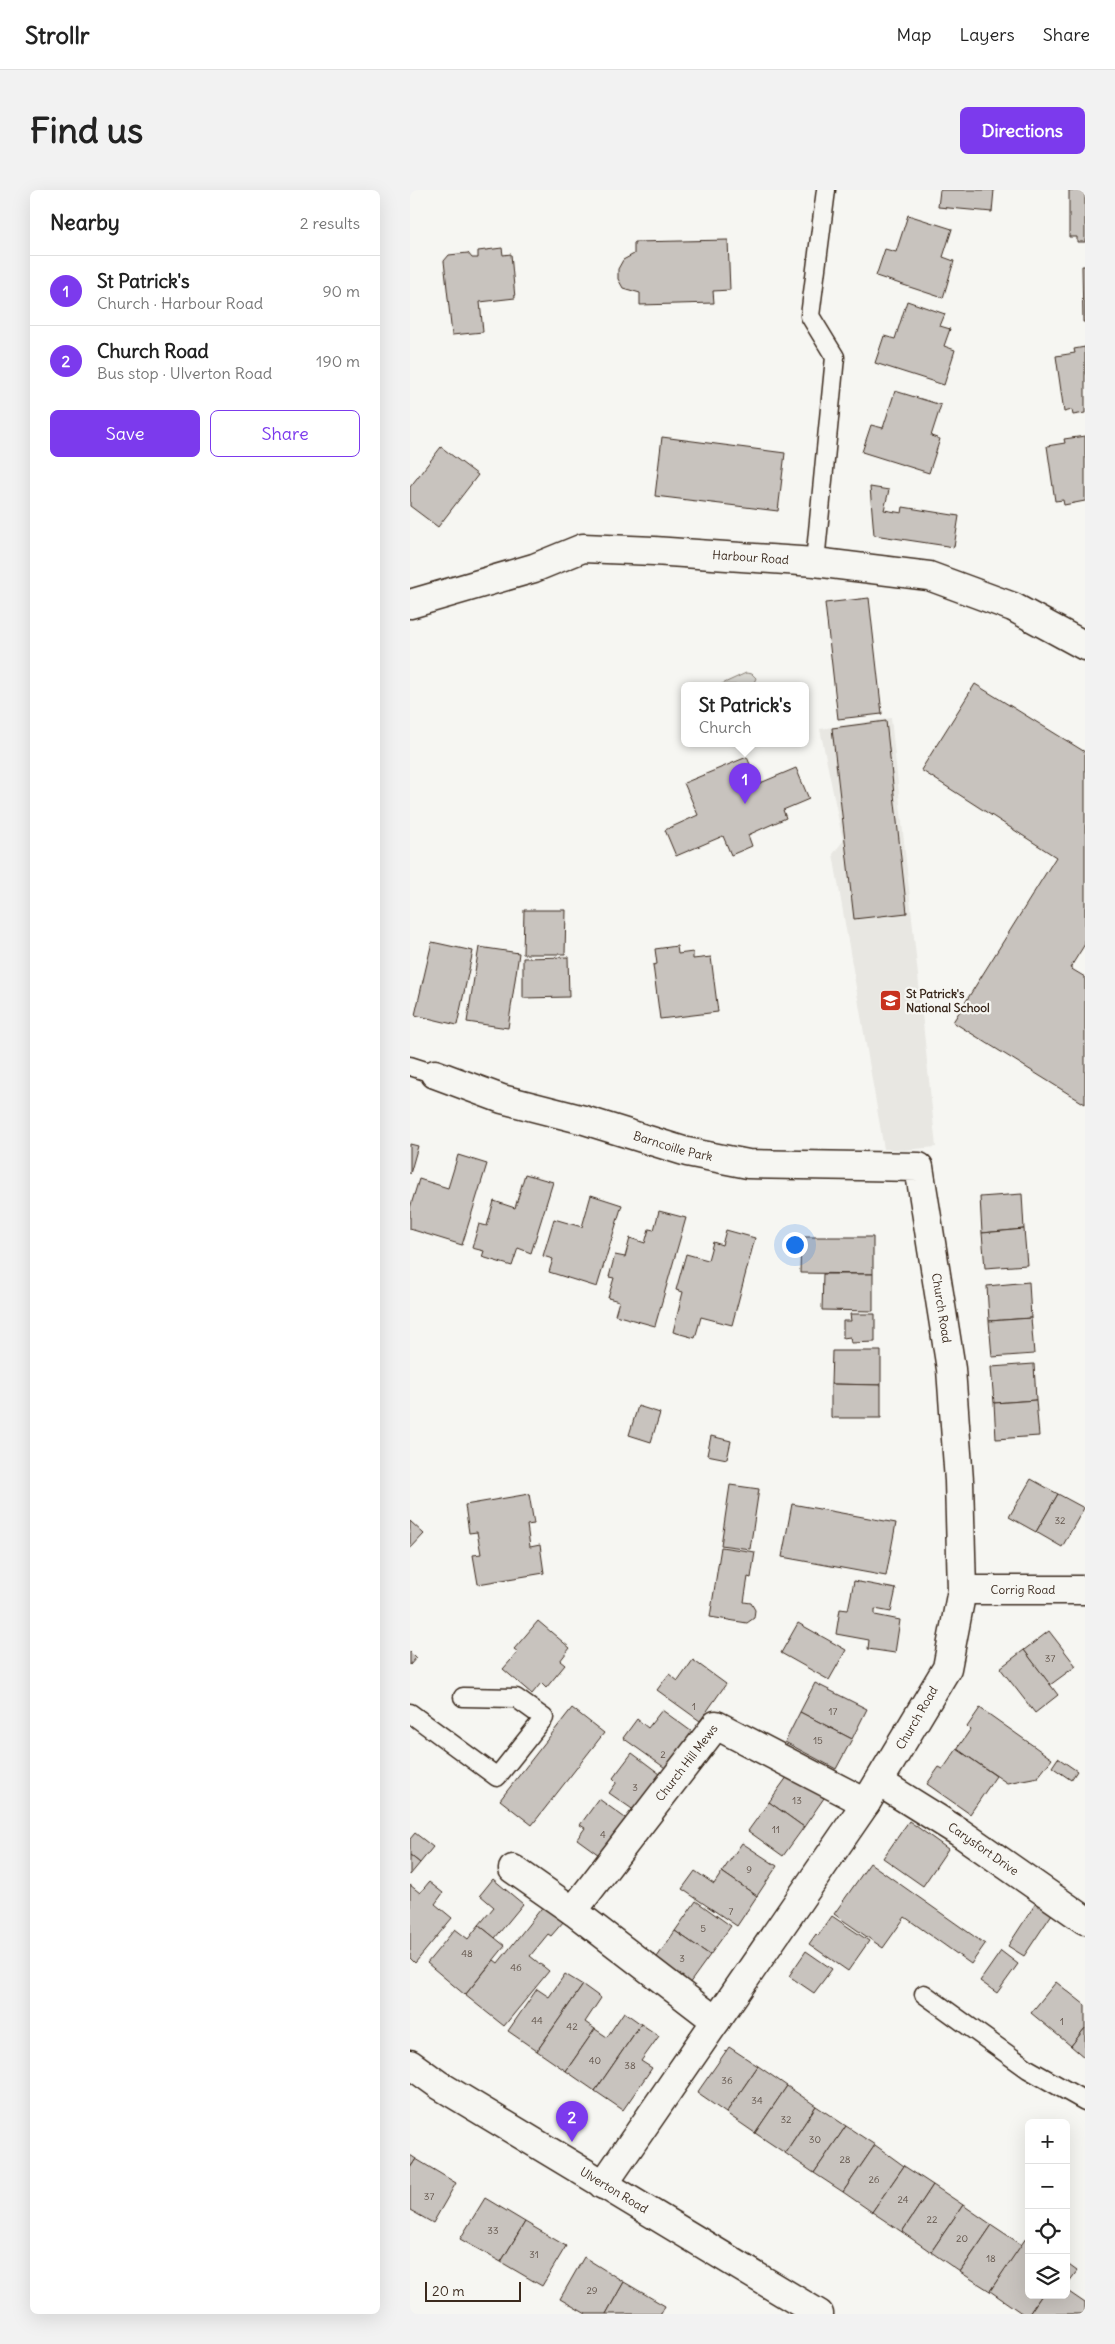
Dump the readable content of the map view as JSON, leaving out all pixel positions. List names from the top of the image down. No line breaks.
{"streets":{"street":["Harbour Road","Barncoille Park","Church Road","Corrig Road","Church Hill Mews","Carysfort Drive","Ulverton Road"]},"crossings":[["Barncoille Park","Church Road"],["Church Road","Corrig Road"],["Church Road","Church Hill Mews"],["Church Road","Carysfort Drive"],["Church Road","Ulverton Road"],["Church Hill Mews","Carysfort Drive"]],"places":{"school or university":["St Patrick's National School"]},"house_numbers":["32","37","1","17","15","2","3","13","11","4","9","7","5","48","3","46","44","1","42","40","38","36","34","32","30","28","26","37","24","22","33","20","31","18","29"],"scale_bar":"20 m","page":{"header":"Strollr","nav":["Map","Layers","Share"],"buttons":["Directions",["Save","Share"]],"title":"Find us","heading":["Nearby","2 results"],"list":[{"mark":"1","name":"St Patrick's","note":"Church · Harbour Road","value":"90 m"},{"mark":"2","name":"Church Road","note":"Bus stop · Ulverton Road","value":"190 m"}],"popup":["St Patrick's","Church"],"pins":["1","2"],"map_buttons":["+","−"],"scale":"20 m"}}
